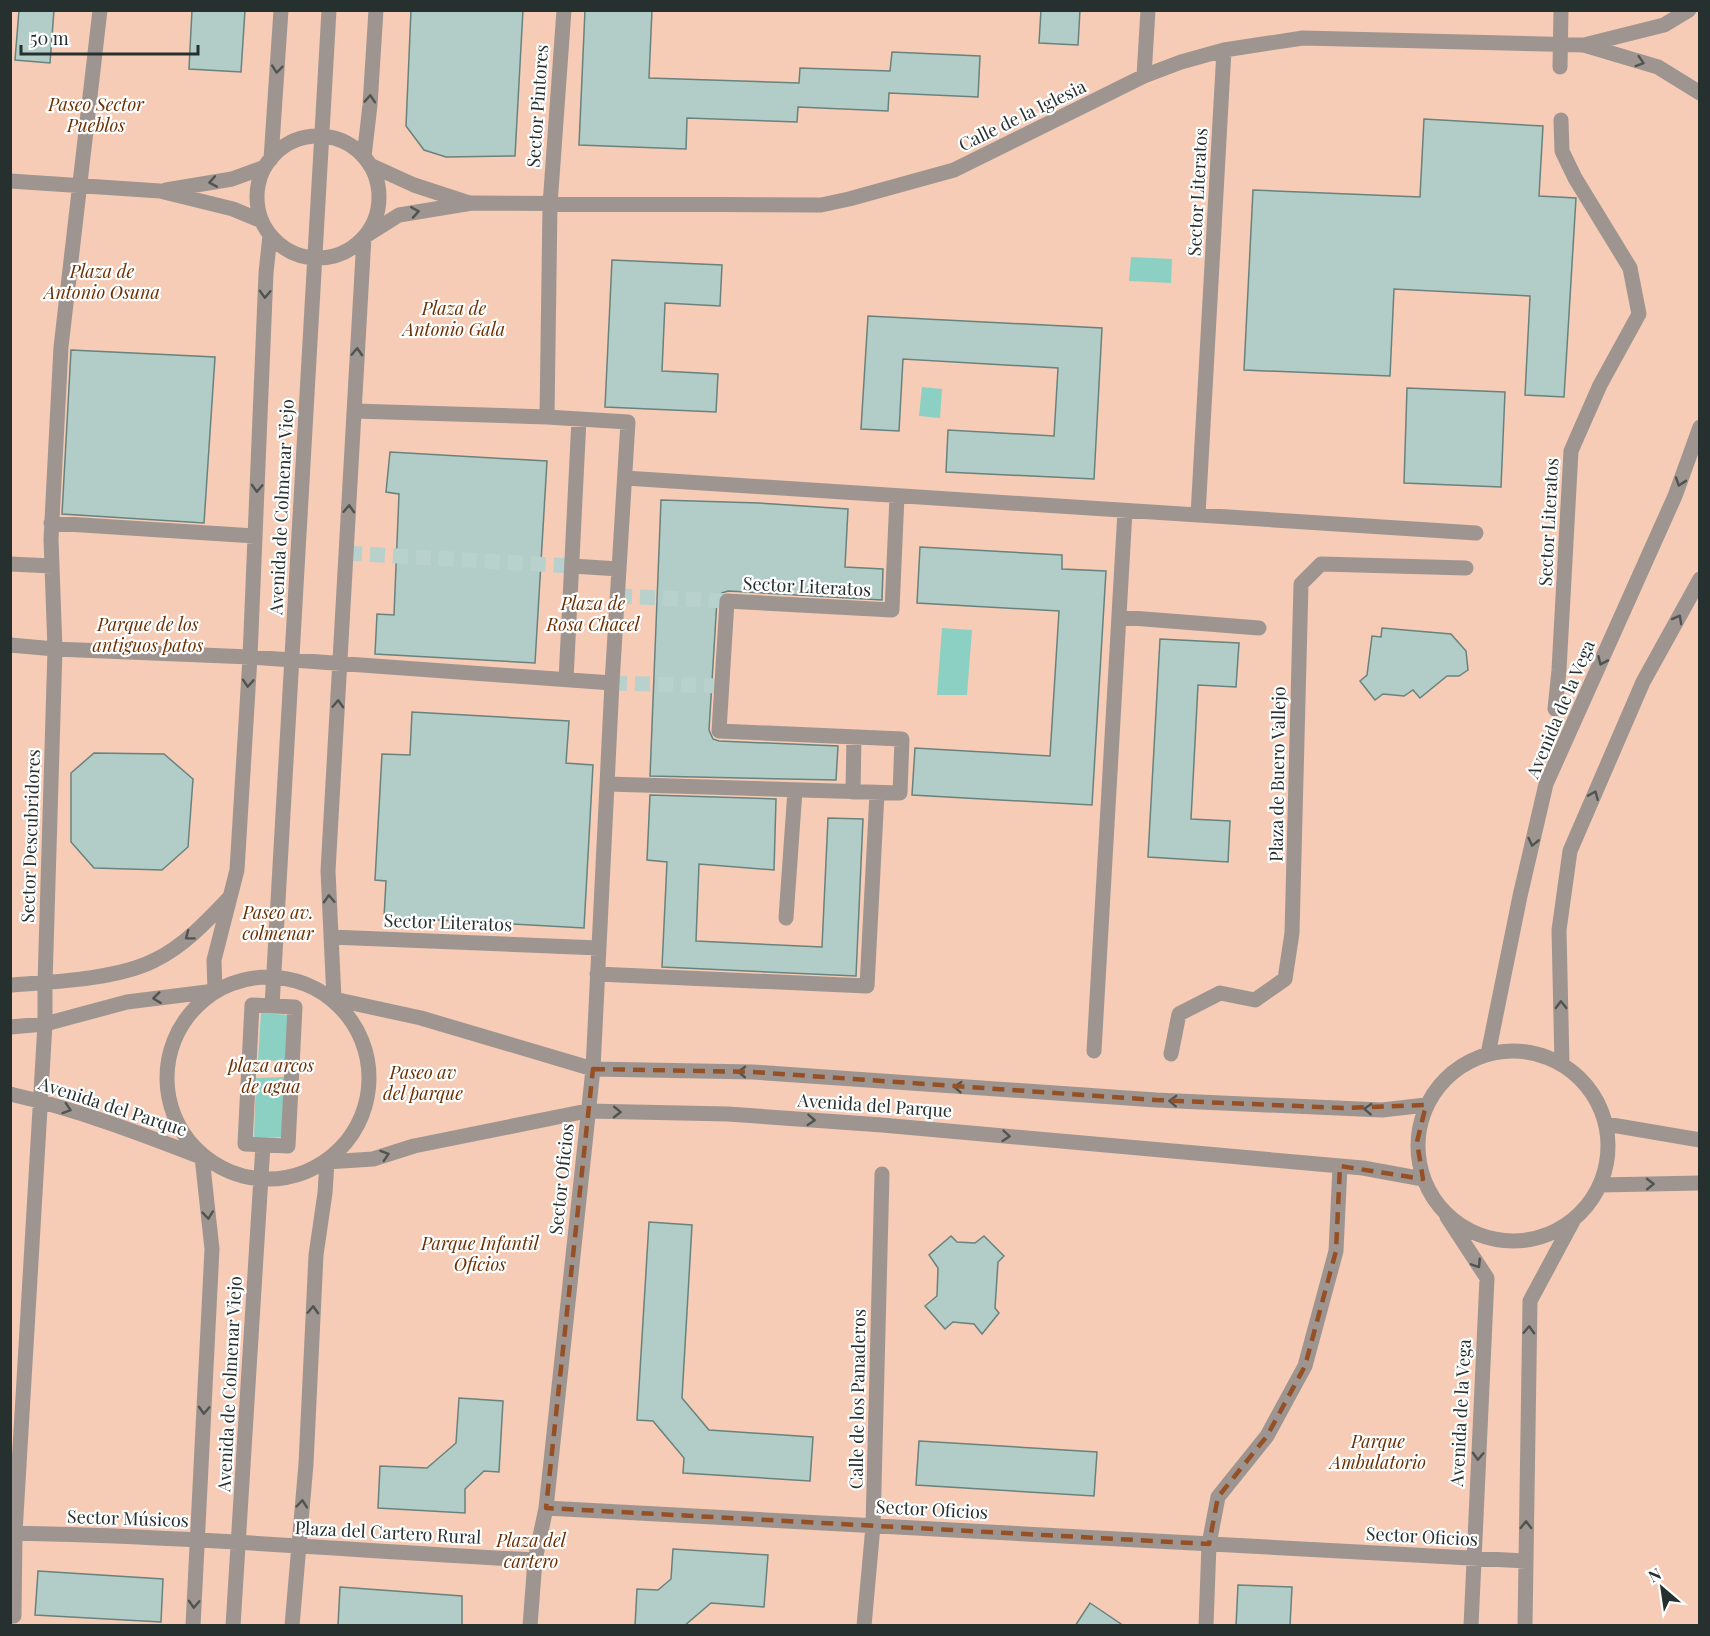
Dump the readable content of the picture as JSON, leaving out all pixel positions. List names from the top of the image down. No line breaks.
{"streets":{"street":["Sector Pintores","Calle de la Iglesia","Sector Literatos","Avenida de Colmenar Viejo","Avenida de la Vega","Plaza de Buero Vallejo","Sector Descubridores","Avenida del Parque","Sector Oficios","Calle de los Panaderos","Sector Músicos","Plaza del Cartero Rural"]},"crossings":[["Sector Pintores","Calle de la Iglesia"],["Calle de la Iglesia","Sector Literatos"],["Calle de la Iglesia","Avenida de Colmenar Viejo"],["Avenida de Colmenar Viejo","Avenida del Parque"],["Avenida de Colmenar Viejo","Sector Músicos"],["Avenida de Colmenar Viejo","Plaza del Cartero Rural"],["Avenida de la Vega","Avenida del Parque"],["Avenida de la Vega","Sector Oficios"],["Sector Descubridores","Avenida del Parque"],["Avenida del Parque","Sector Oficios"],["Sector Oficios","Calle de los Panaderos"],["Sector Oficios","Plaza del Cartero Rural"],["Sector Músicos","Plaza del Cartero Rural"]],"parks":["Paseo Sector Pueblos","Plaza de Antonio Osuna","Plaza de Antonio Gala","Plaza de Rosa Chacel","Parque de los antiguos patos","Paseo av. colmenar","plaza arcos de agua","Paseo av del parque","Parque Infantil Oficios","Parque Ambulatorio","Plaza del cartero"],"scale_bar":"50 m","north":"top left"}
